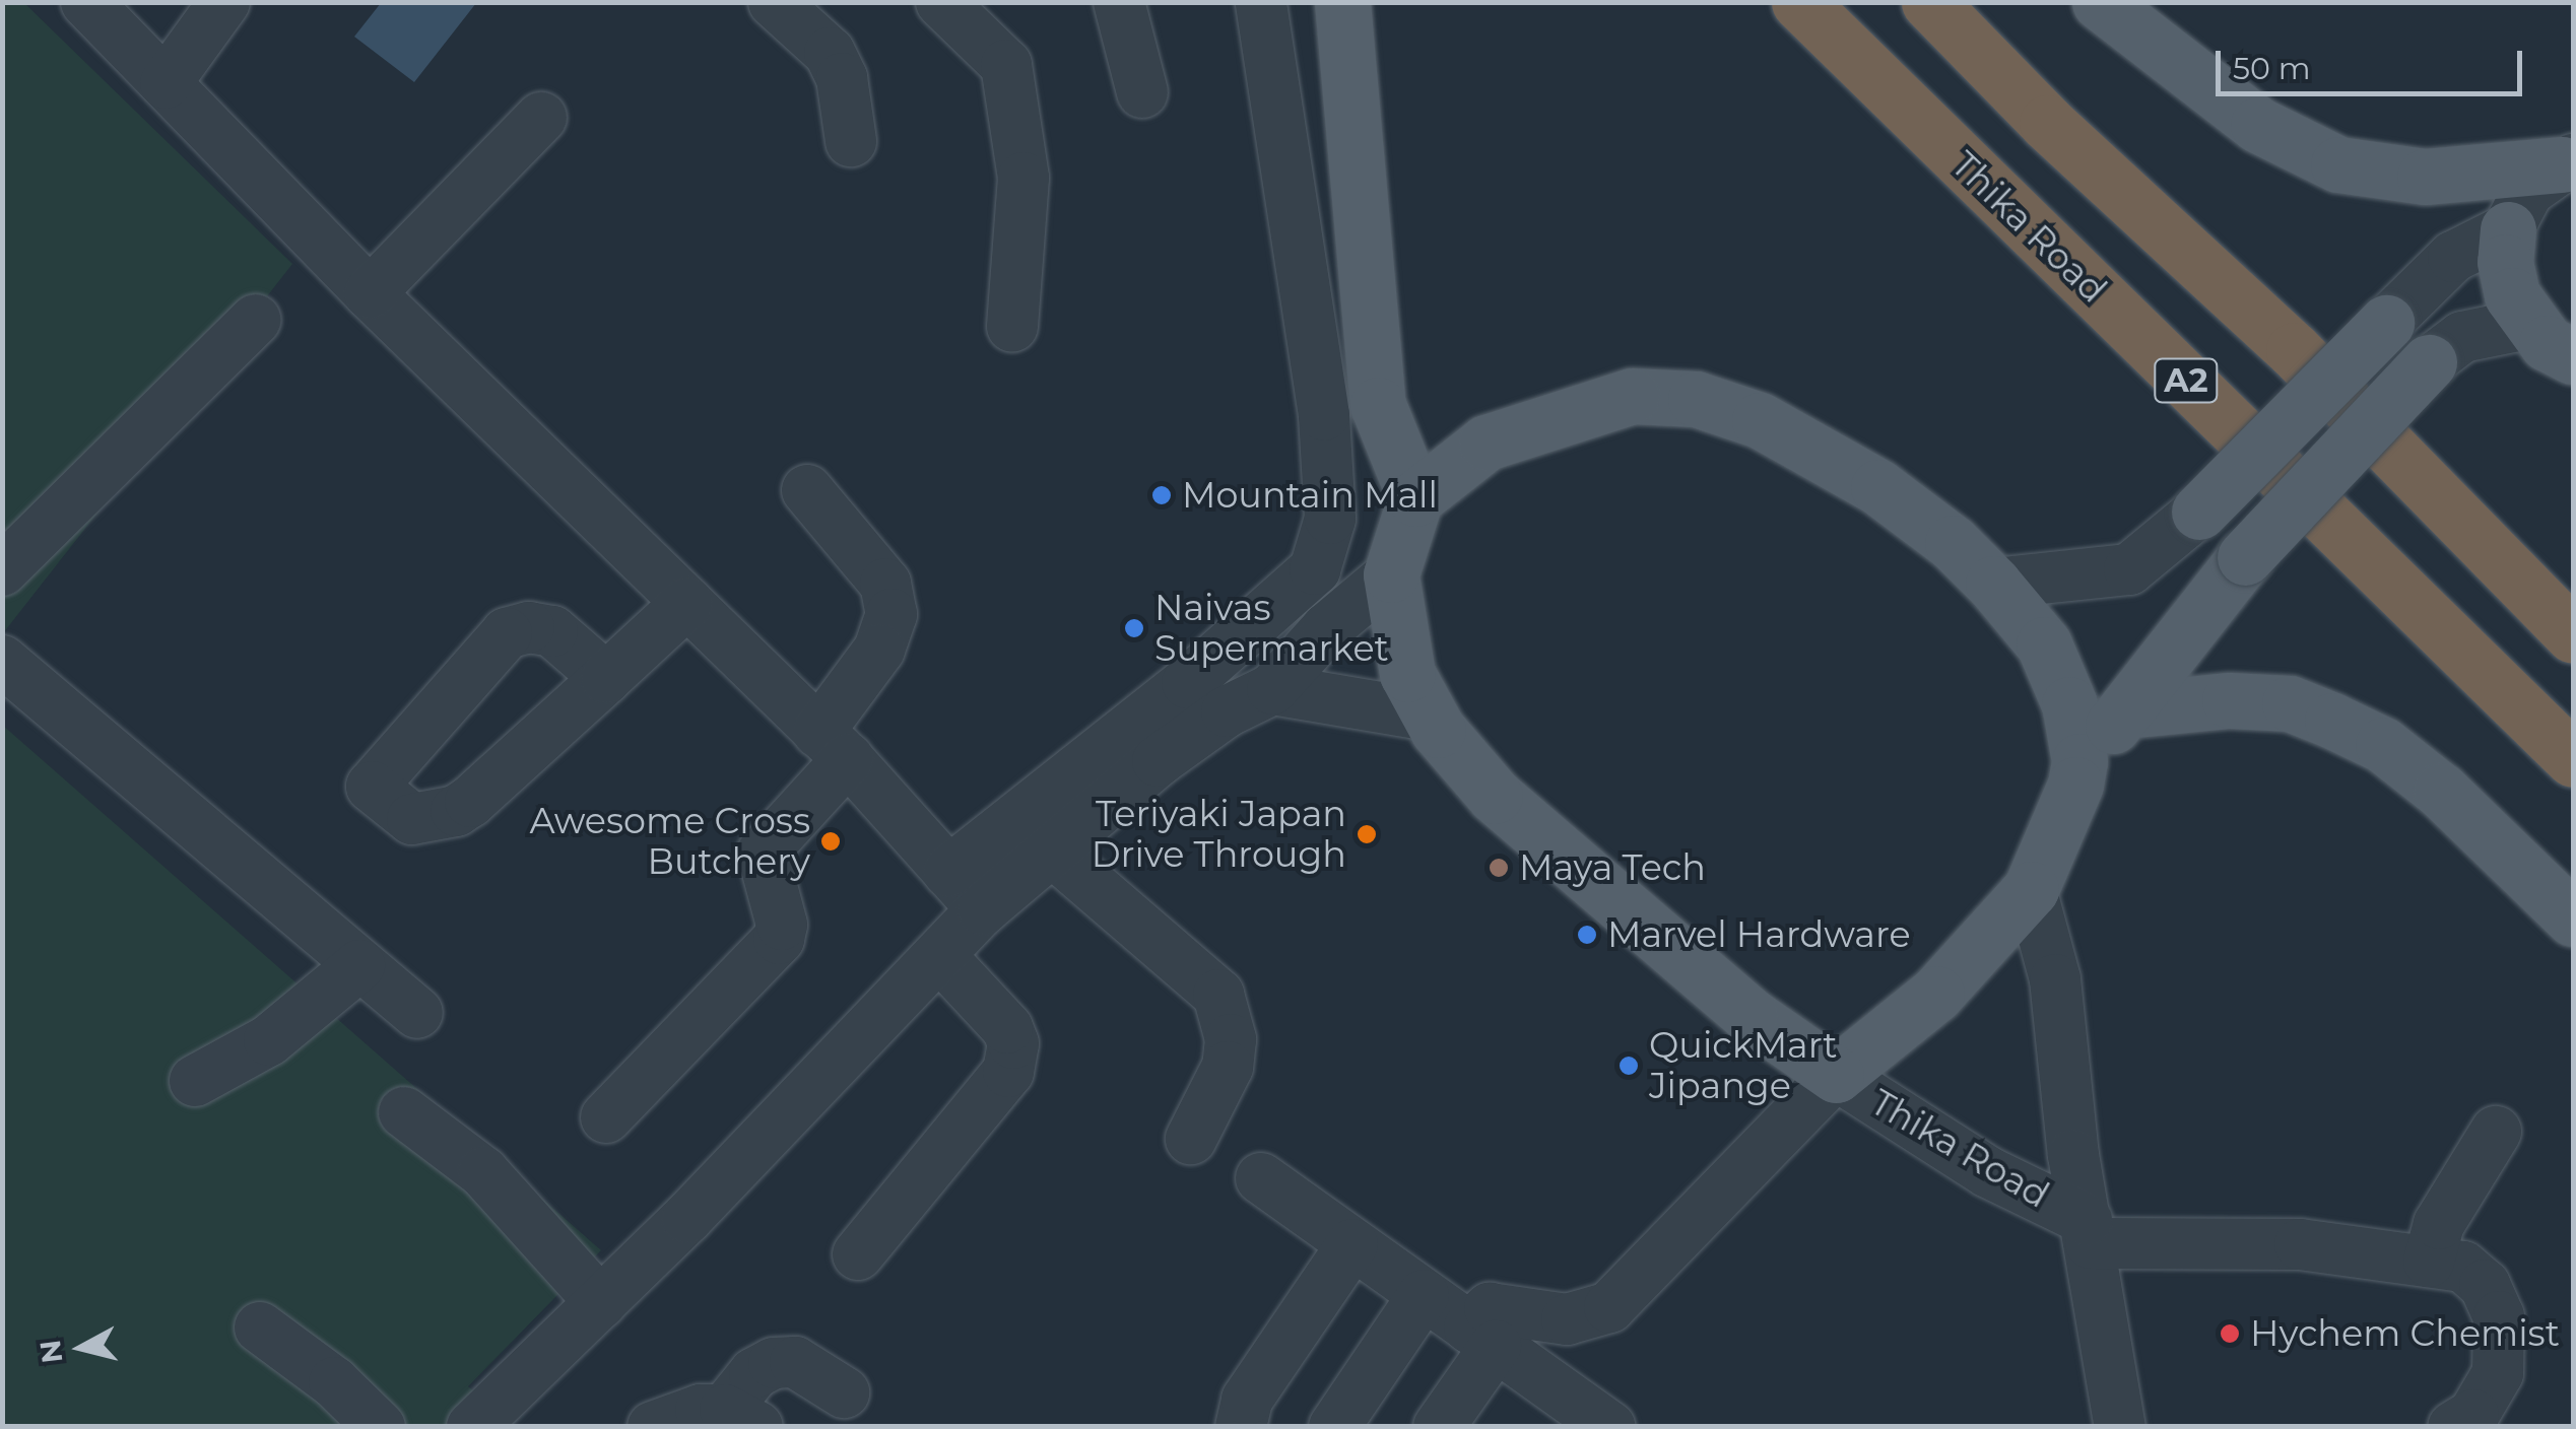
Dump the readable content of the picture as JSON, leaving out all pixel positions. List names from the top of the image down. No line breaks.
{"streets":{"highway":["Thika Road","A2"]},"places":["Mountain Mall","Naivas Supermarket","Teriyaki Japan Drive Through","Awesome Cross Butchery","Maya Tech","Marvel Hardware","QuickMart Jipange","Hychem Chemist"],"scale_bar":"50 m","north":"left"}
